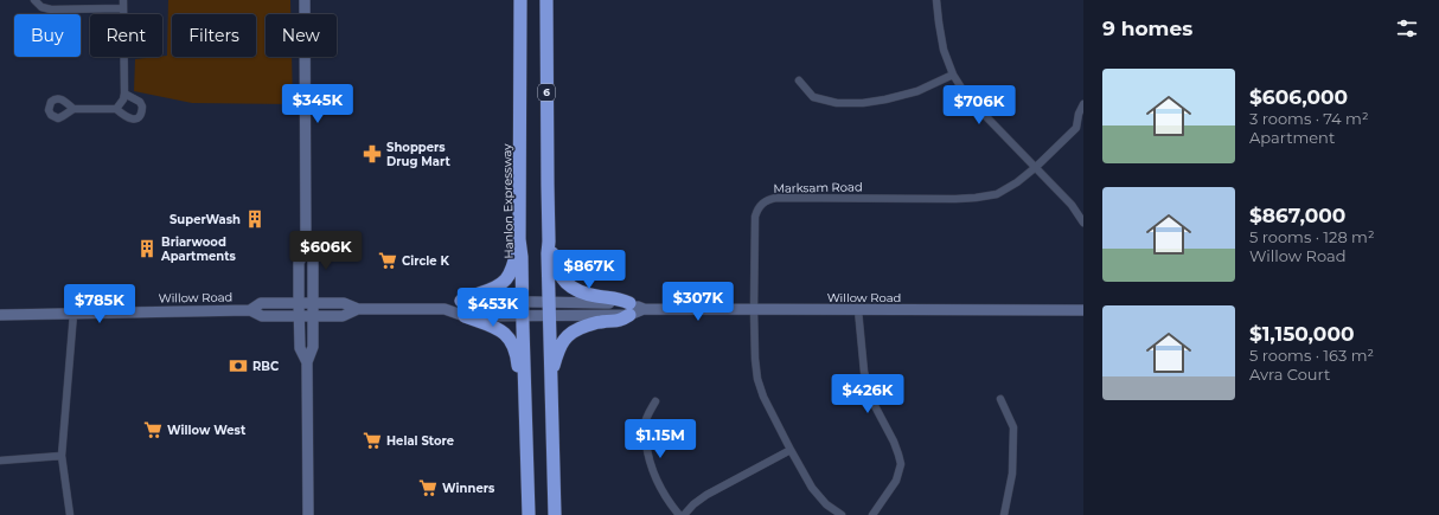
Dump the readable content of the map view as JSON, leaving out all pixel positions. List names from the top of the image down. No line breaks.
{"streets":{"highway":["6","Hanlon Expressway"],"main road":["Willow Road"],"street":["Marksam Road"]},"crossings":[["6","Willow Road"],["Marksam Road","Willow Road"],["Hanlon Expressway","Willow Road"]],"places":{"pharmacy":["Shoppers Drug Mart"],"building":["SuperWash","Briarwood Apartments"],"supermarket":["Circle K","Willow West","Helal Store","Winners"],"bank":["RBC"]},"page":{"heading":"9 homes","chip":["Buy","Rent","Filters","New"],"list":[{"name":"$606,000","note":"3 rooms · 74 m² · Apartment"},{"name":"$867,000","note":"5 rooms · 128 m² · Willow Road"},{"name":"$1,150,000","note":"5 rooms · 163 m² · Avra Court"}],"price":["$345K","$706K","$606K","$867K","$307K","$785K","$453K","$426K","$1.15M"]}}
